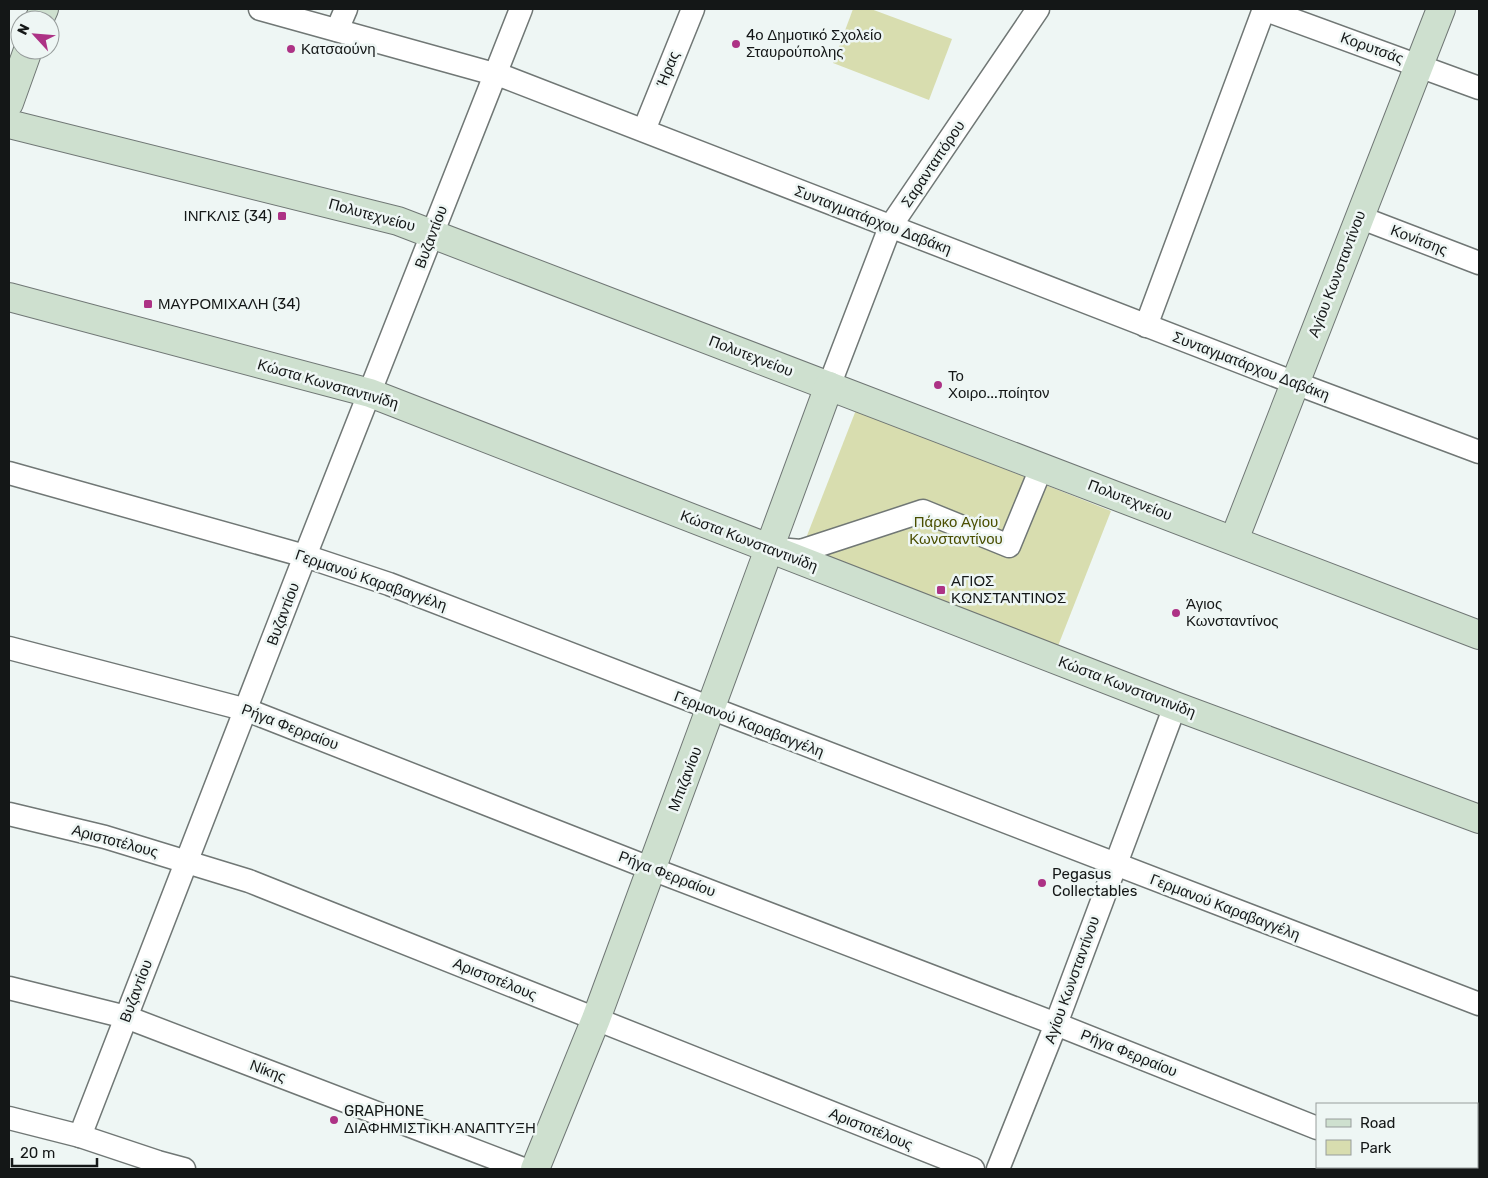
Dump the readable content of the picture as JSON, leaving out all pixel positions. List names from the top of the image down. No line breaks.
{"streets":{"street":["Κορυτσάς","Ήρας","Σαρανταπόρου","Πολυτεχνείου","Συνταγματάρχου Δαβάκη","Βυζαντίου","Κονίτσης","Αγίου Κωνσταντίνου","Κώστα Κωνσταντινίδη","Γερμανού Καραβαγγέλη","Ρήγα Φερραίου","Μπιζανίου","Αριστοτέλους","Νίκης"]},"crossings":[["Κορυτσάς","Αγίου Κωνσταντίνου"],["Ήρας","Συνταγματάρχου Δαβάκη"],["Σαρανταπόρου","Πολυτεχνείου"],["Σαρανταπόρου","Συνταγματάρχου Δαβάκη"],["Σαρανταπόρου","Μπιζανίου"],["Πολυτεχνείου","Βυζαντίου"],["Πολυτεχνείου","Αγίου Κωνσταντίνου"],["Πολυτεχνείου","Μπιζανίου"],["Συνταγματάρχου Δαβάκη","Βυζαντίου"],["Συνταγματάρχου Δαβάκη","Αγίου Κωνσταντίνου"],["Βυζαντίου","Κώστα Κωνσταντινίδη"],["Βυζαντίου","Γερμανού Καραβαγγέλη"],["Βυζαντίου","Ρήγα Φερραίου"],["Βυζαντίου","Αριστοτέλους"],["Βυζαντίου","Νίκης"],["Κονίτσης","Αγίου Κωνσταντίνου"],["Αγίου Κωνσταντίνου","Κώστα Κωνσταντινίδη"],["Αγίου Κωνσταντίνου","Γερμανού Καραβαγγέλη"],["Αγίου Κωνσταντίνου","Ρήγα Φερραίου"],["Κώστα Κωνσταντινίδη","Μπιζανίου"],["Γερμανού Καραβαγγέλη","Μπιζανίου"],["Ρήγα Φερραίου","Μπιζανίου"],["Μπιζανίου","Αριστοτέλους"]],"parks":["Πάρκο Αγίου Κωνσταντίνου"],"places":{"other":["4ο Δημοτικό Σχολείο Σταυρούπολης","Κατσαούνη","Το Χοιρο...ποίητον","Άγιος Κωνσταντίνος","Pegasus Collectables","GRAPHONE ΔΙΑΦΗΜΙΣΤΙΚΗ ΑΝΑΠΤΥΞΗ"],"transit":["ΙΝΓΚΛΙΣ (34)","ΜΑΥΡΟΜΙΧΑΛΗ (34)","ΑΓΙΟΣ ΚΩΝΣΤΑΝΤΙΝΟΣ"]},"legend":["Road","Park"],"scale_bar":"20 m","north":"top left"}
